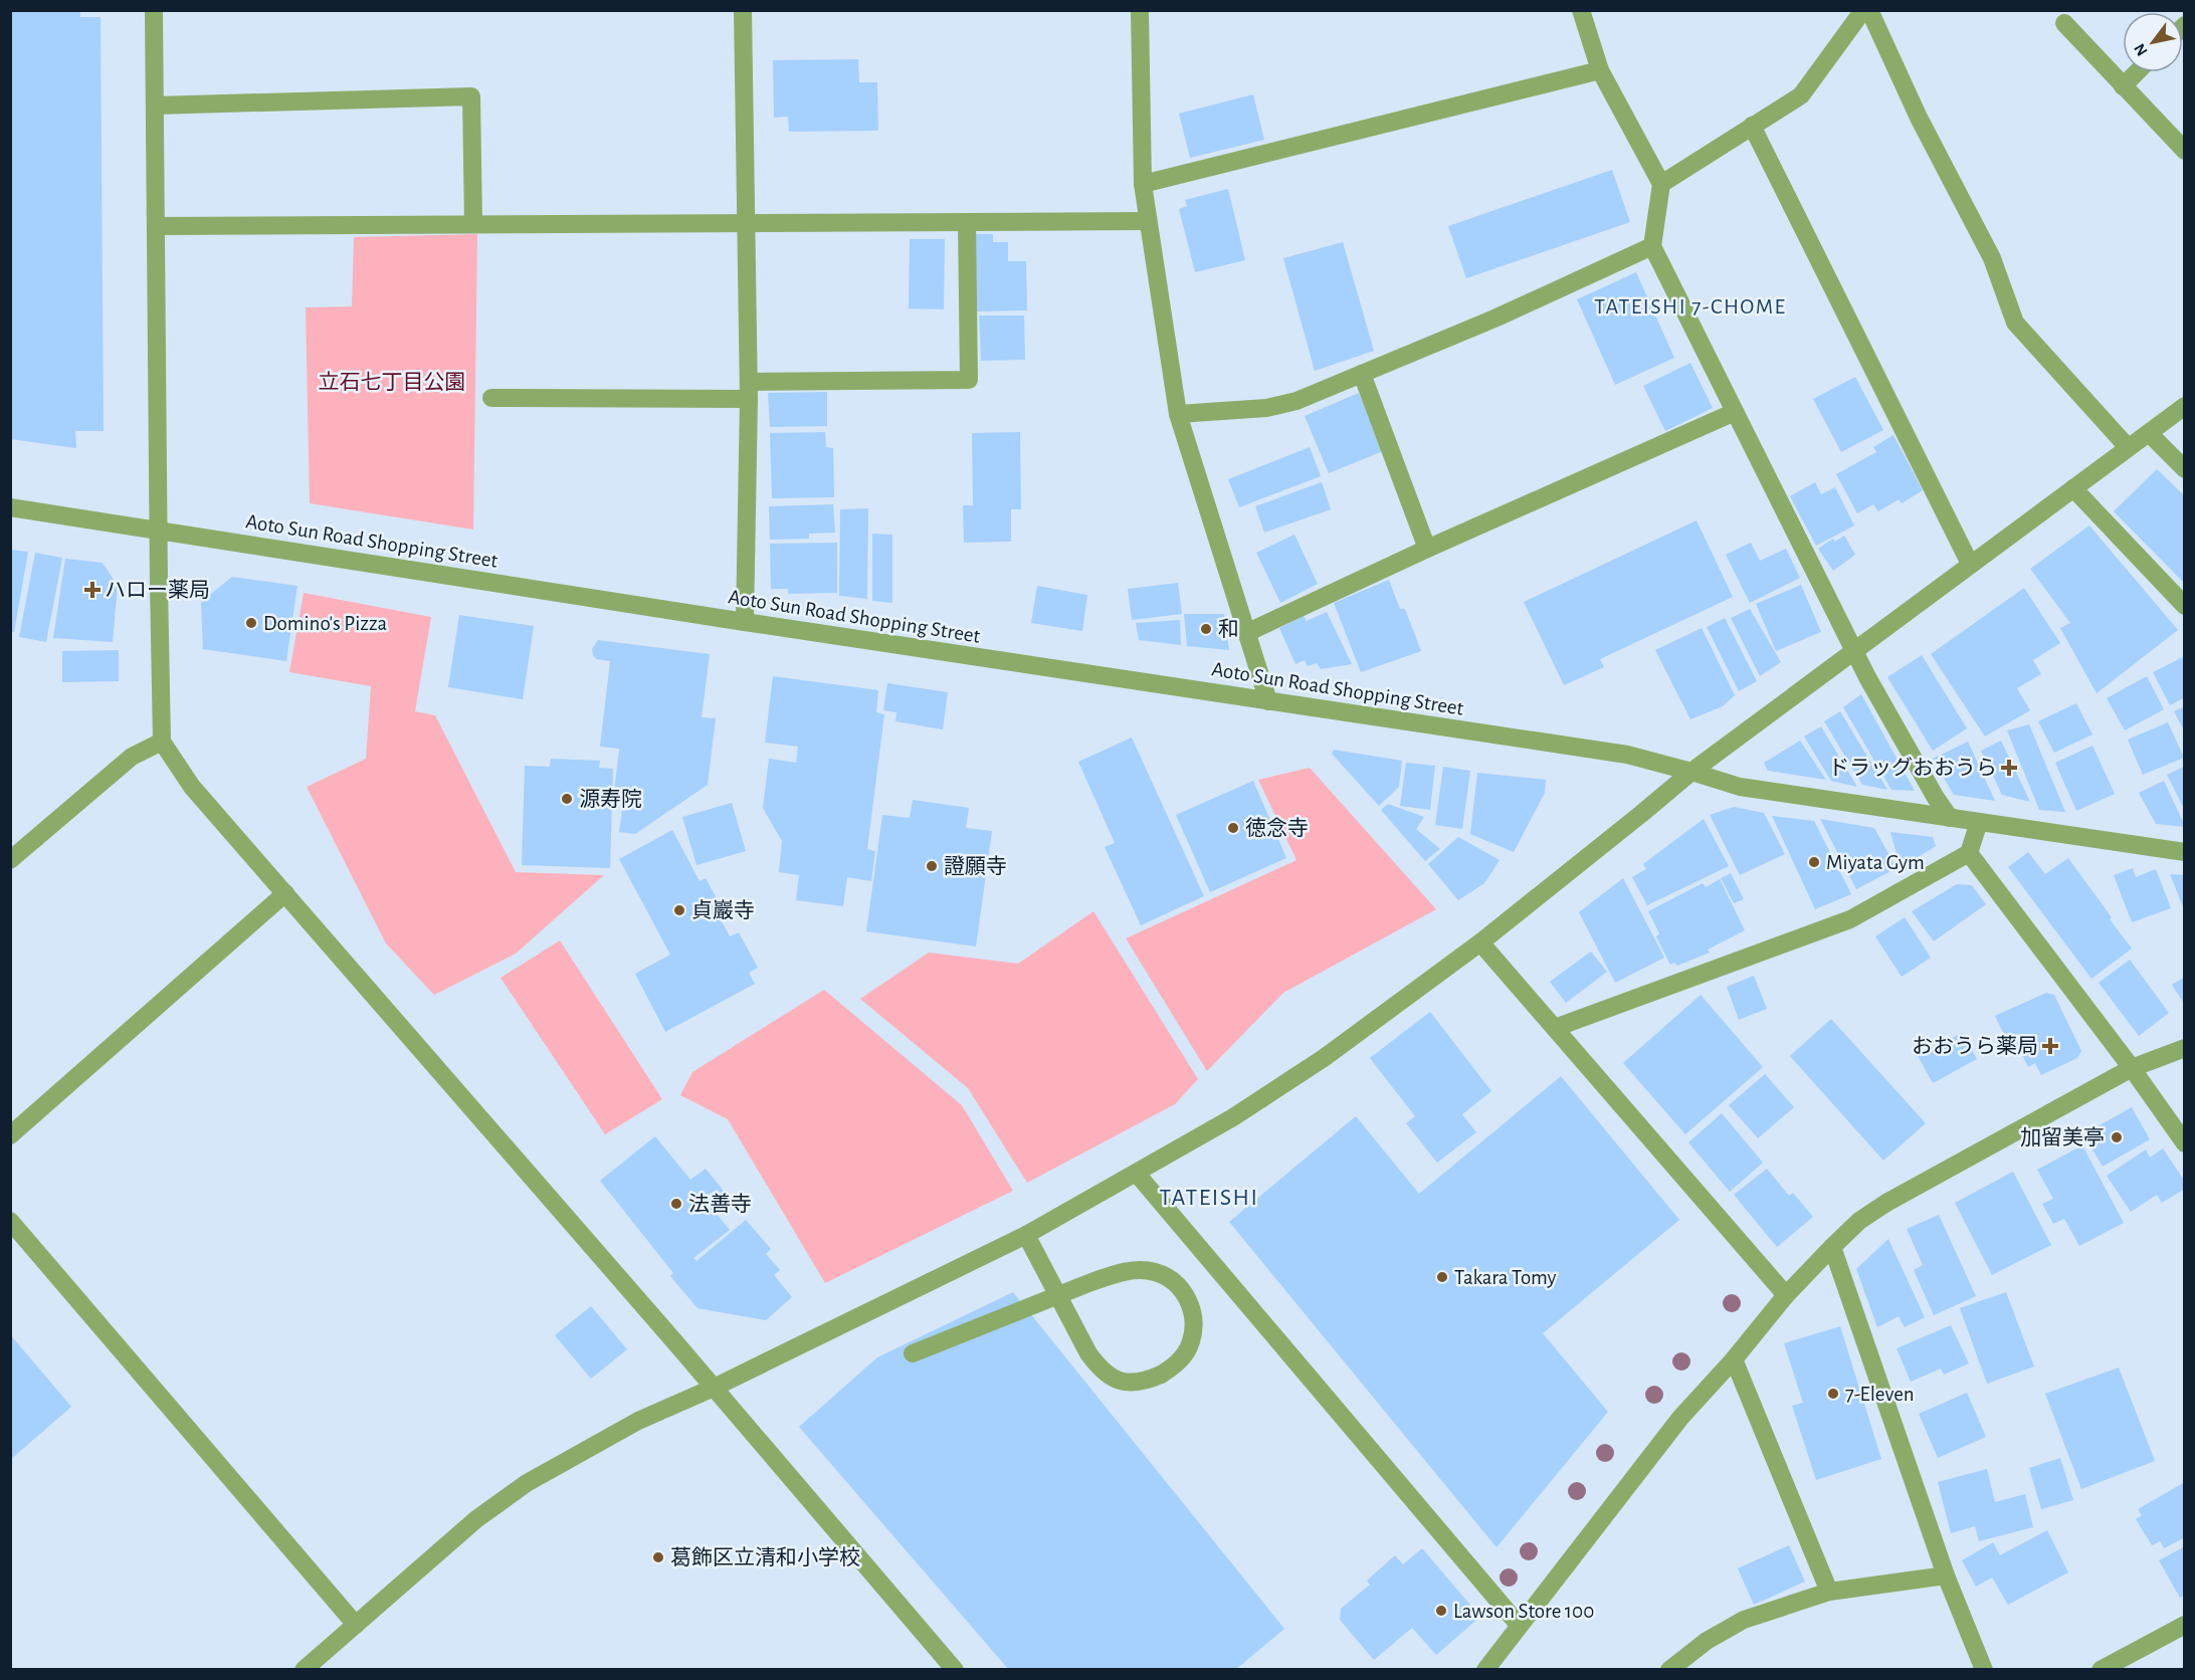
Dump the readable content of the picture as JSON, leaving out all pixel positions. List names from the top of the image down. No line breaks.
{"streets":{"street":["Aoto Sun Road Shopping Street"]},"districts":["TATEISHI 7-CHOME","TATEISHI"],"parks":["立石七丁目公園"],"places":{"health":["ハロー薬局","ドラッグおおうら","おおうら薬局"],"other":["Domino's Pizza","和","源寿院","徳念寺","Miyata Gym","證願寺","貞巖寺","加留美亭","法善寺","Takara Tomy","7-Eleven","葛飾区立清和小学校","Lawson Store 100"]},"north":"bottom left"}
